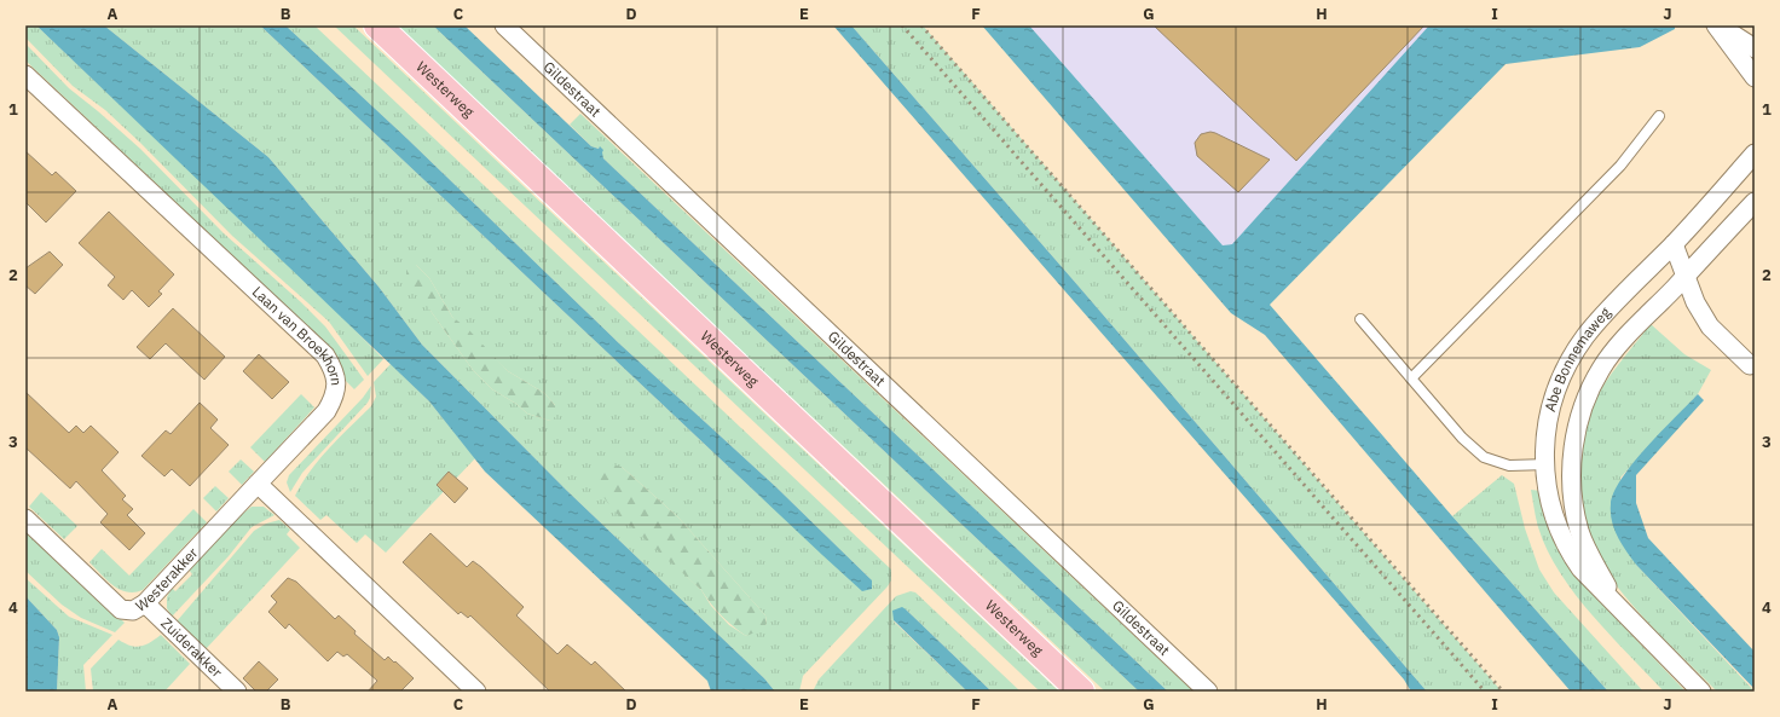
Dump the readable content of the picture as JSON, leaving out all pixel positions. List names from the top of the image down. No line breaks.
{"streets":{"main road":["Westerweg"],"street":["Gildestraat","Laan van Broekhorn","Abe Bonnemaweg","Westerakker","Zuiderakker"]},"crossings":[["Laan van Broekhorn","Westerakker"],["Westerakker","Zuiderakker"]],"grid":{"columns":["A","B","C","D","E","F","G","H","I","J"],"rows":["1","2","3","4"]}}
